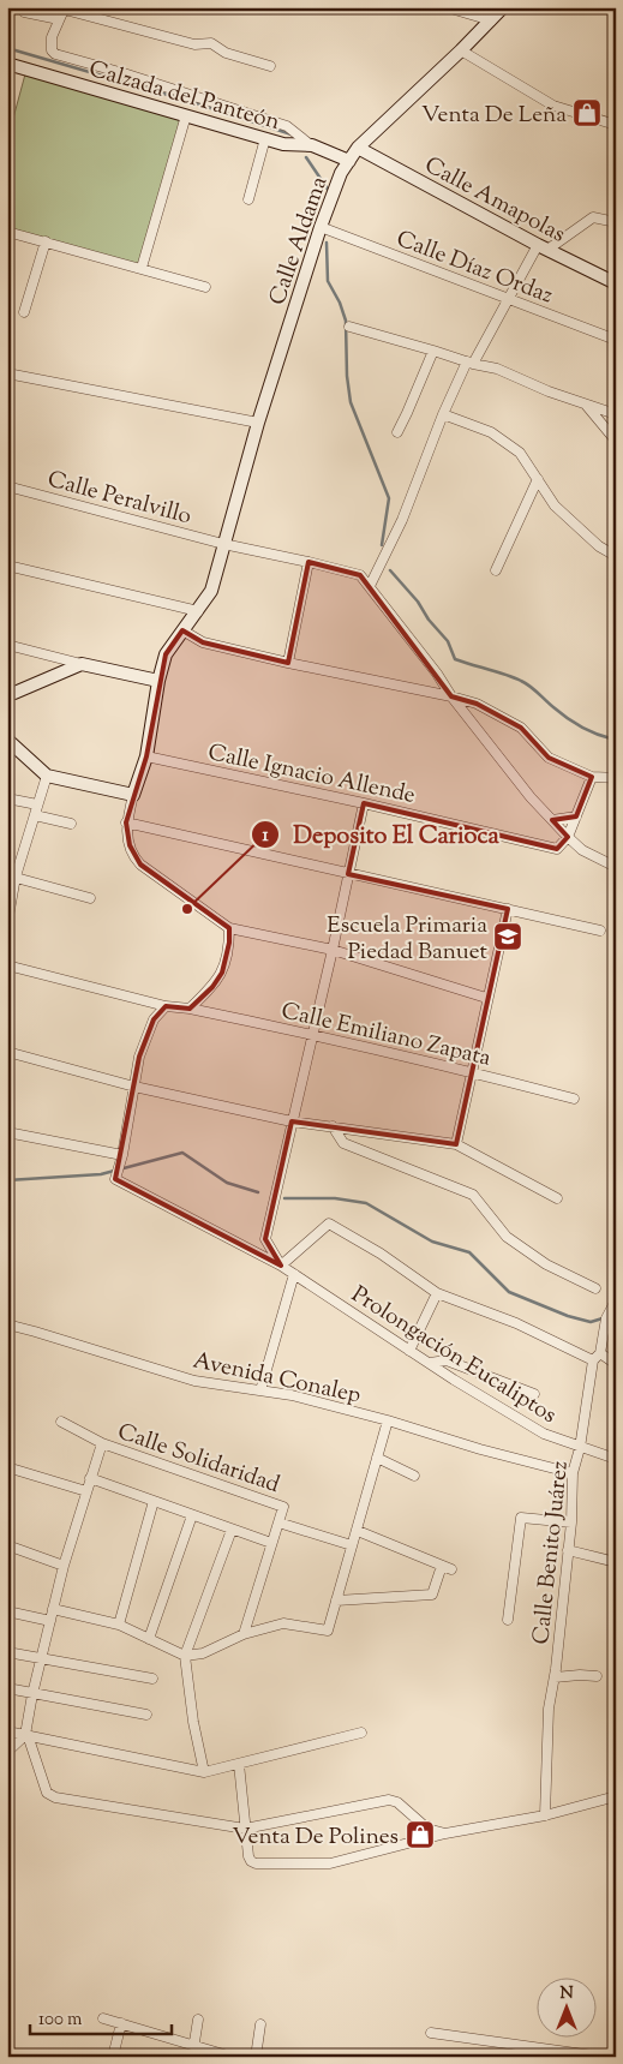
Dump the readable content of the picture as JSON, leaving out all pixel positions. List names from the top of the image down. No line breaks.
{"streets":{"street":["Calzada del Panteón","Calle Amapolas","Calle Aldama","Calle Díaz Ordaz","Calle Peralvillo","Calle Ignacio Allende","Calle Emiliano Zapata","Prolongación Eucaliptos","Avenida Conalep","Calle Solidaridad","Calle Benito Juárez"]},"crossings":[["Calzada del Panteón","Calle Aldama"],["Calle Amapolas","Calle Aldama"],["Calle Aldama","Calle Díaz Ordaz"],["Calle Aldama","Calle Peralvillo"],["Calle Aldama","Calle Ignacio Allende"],["Calle Ignacio Allende","Prolongación Eucaliptos"],["Calle Emiliano Zapata","Prolongación Eucaliptos"],["Prolongación Eucaliptos","Calle Benito Juárez"],["Avenida Conalep","Calle Benito Juárez"]],"places":{"shop":["Venta De Leña","Venta De Polines"],"other":["Deposito El Carioca"],"school or university":["Escuela Primaria Piedad Banuet"]},"scale_bar":"100 m","north":"top"}
